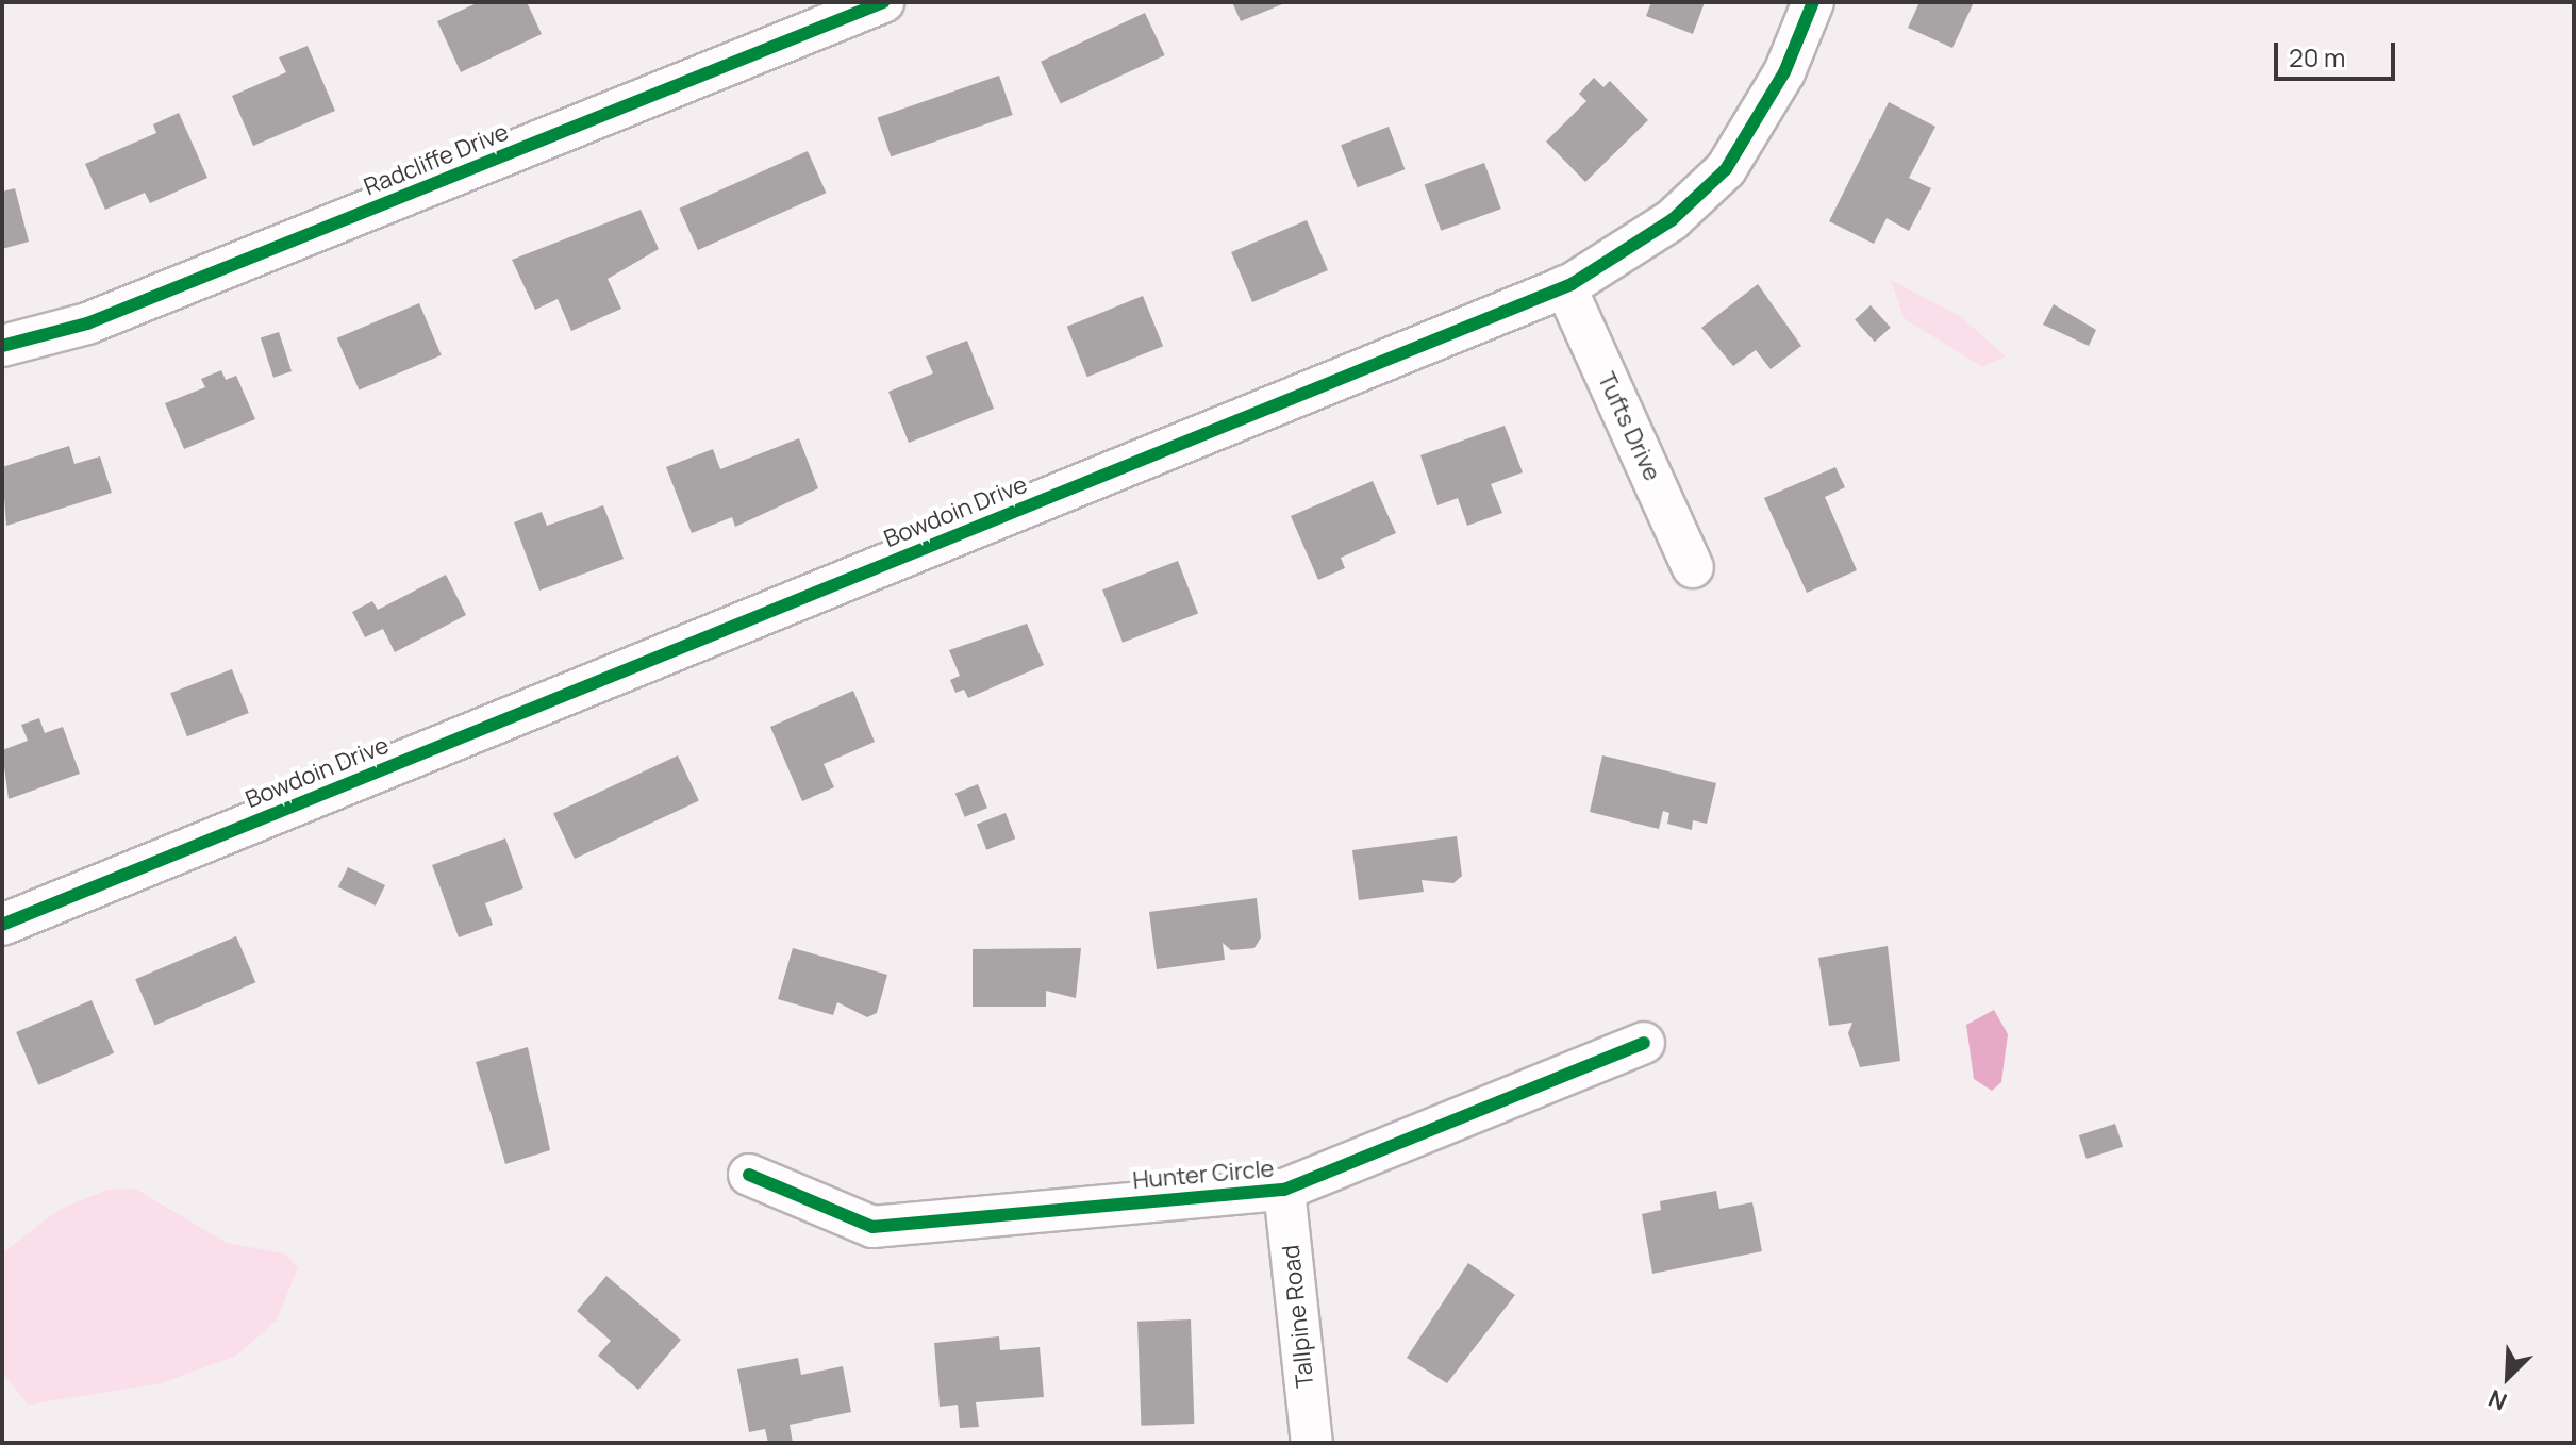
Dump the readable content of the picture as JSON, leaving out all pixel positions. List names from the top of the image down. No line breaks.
{"streets":{"street":["Radcliffe Drive","Tufts Drive","Bowdoin Drive","Hunter Circle","Tallpine Road"]},"crossings":[["Tufts Drive","Bowdoin Drive"],["Hunter Circle","Tallpine Road"]],"scale_bar":"20 m","north":"bottom left"}
